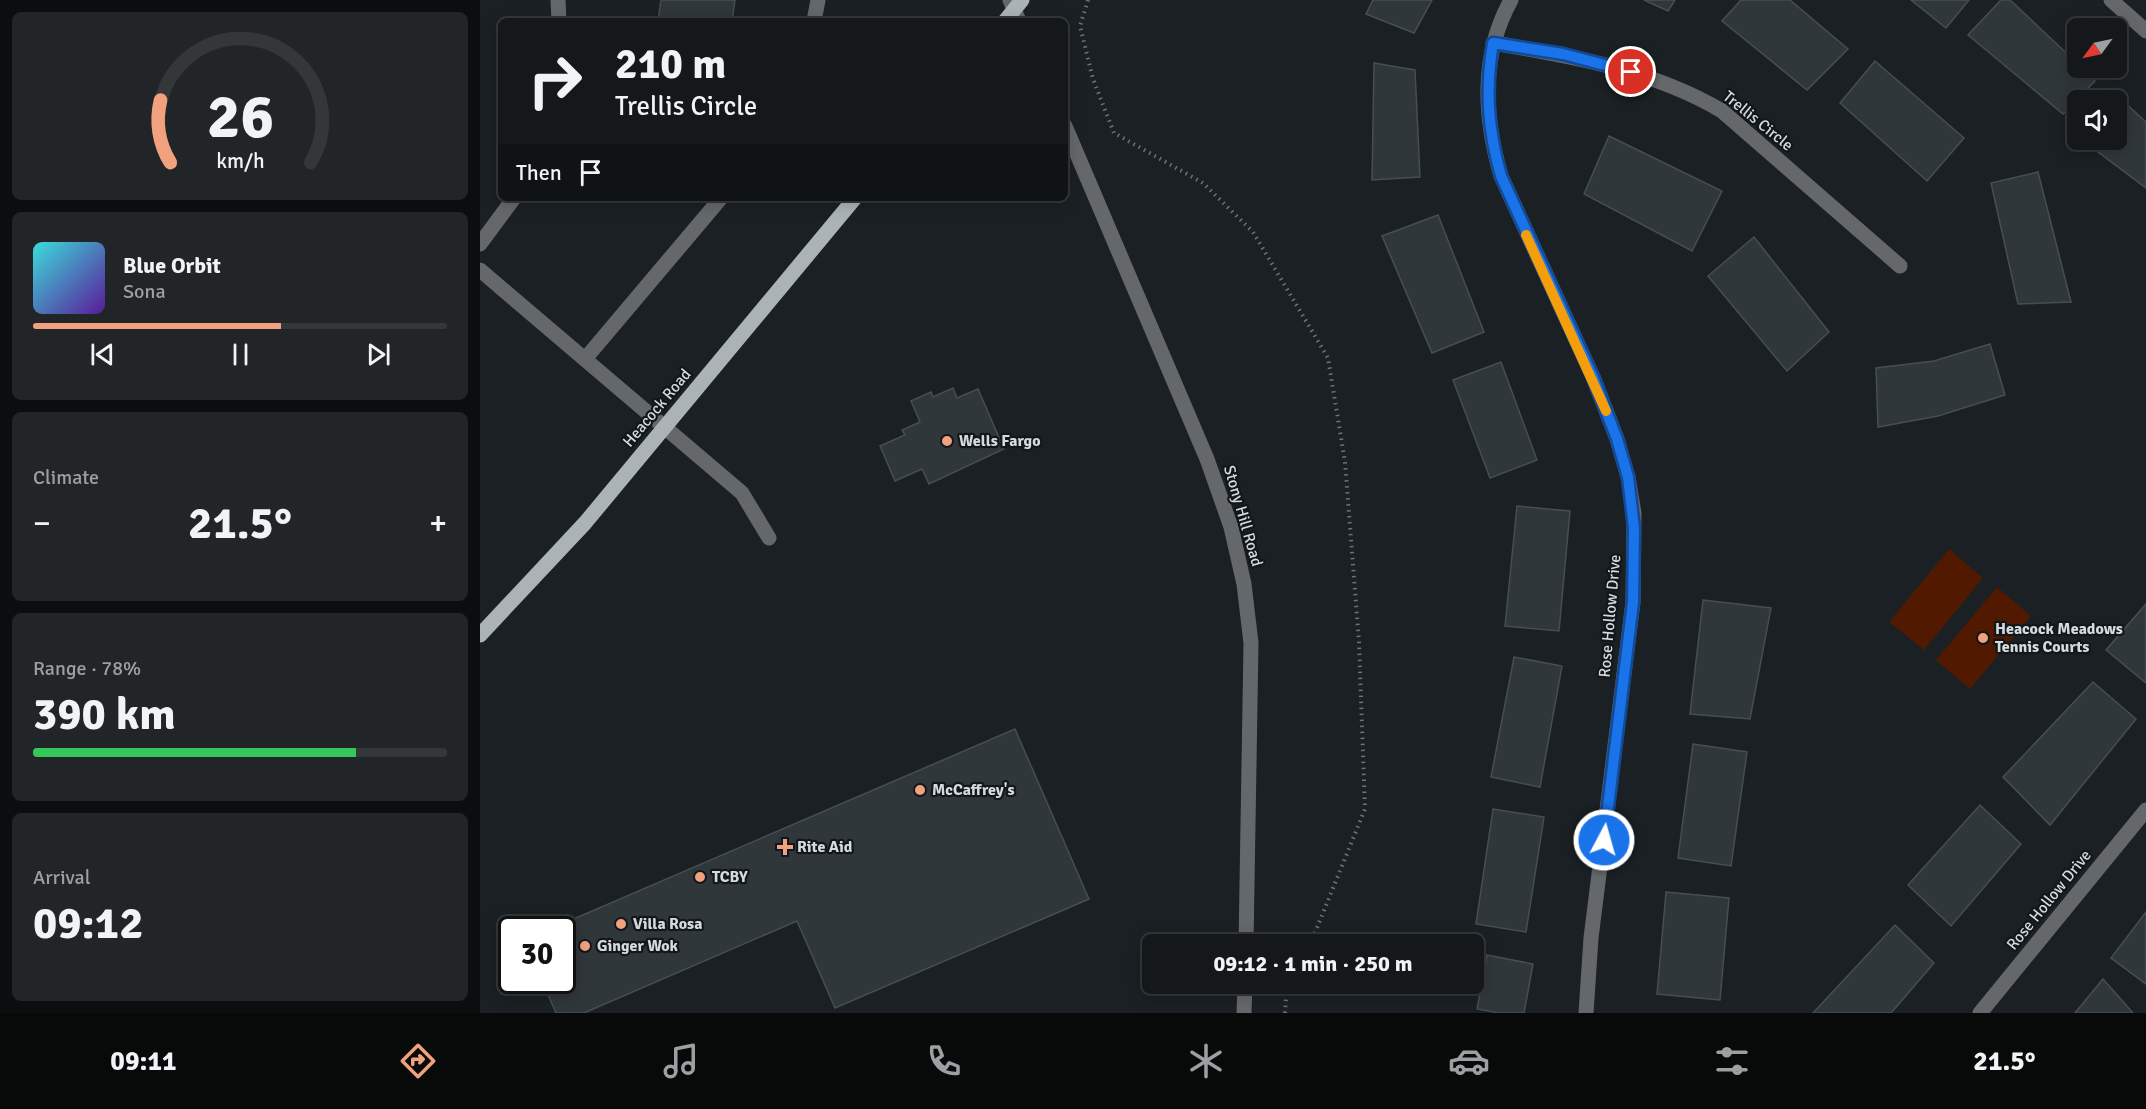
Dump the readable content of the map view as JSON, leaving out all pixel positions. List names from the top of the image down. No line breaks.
{"streets":{"main road":["Heacock Road"],"street":["Trellis Circle","Stony Hill Road","Rose Hollow Drive"]},"crossings":[["Trellis Circle","Rose Hollow Drive"]],"places":{"other":["Wells Fargo","Heacock Meadows Tennis Courts","McCaffrey's","TCBY","Villa Rosa","Ginger Wok"],"health":["Rite Aid"]},"north":"bottom left","page":{"turn":["210 m","Trellis Circle"],"then":"Then","song":["Blue Orbit","Sona"],"tile":["Climate",["Range · 78%","390 km"],["Arrival","09:12"]],"heat":["−","21.5°","+"],"limit":"30","trip":"09:12 · 1 min · 250 m","tabs":["09:11","21.5°"],"gauge":["26","km/h"]}}
